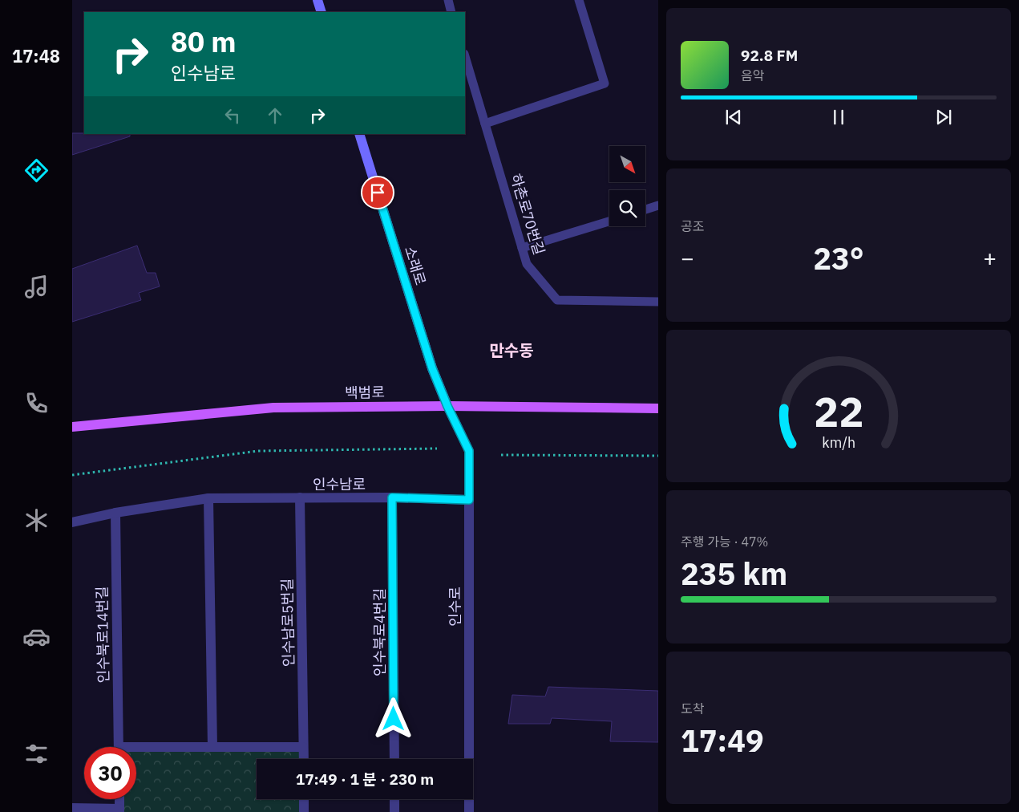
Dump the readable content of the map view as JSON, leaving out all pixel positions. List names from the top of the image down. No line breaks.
{"streets":{"main road":["소래로","백범로"],"street":["인수남로","인수로","인수남로5번길","인수북로4번길","인수북로14번길"],"lane":["하촌로70번길"]},"crossings":[["소래로","백범로"],["소래로","인수로"],["백범로","인수로"],["인수남로","인수로"],["인수남로","인수남로5번길"],["인수남로","인수북로4번길"],["인수남로","인수북로14번길"]],"districts":["만수동"],"north":"bottom right","page":{"tabs":"17:48","turn":["80 m","인수남로"],"song":["92.8 FM","음악"],"tile":["공조",["주행 가능 · 47%","235 km"],["도착","17:49"]],"heat":["−","23°","+"],"limit":"30","trip":"17:49 · 1 분 · 230 m","gauge":["22","km/h"]}}
